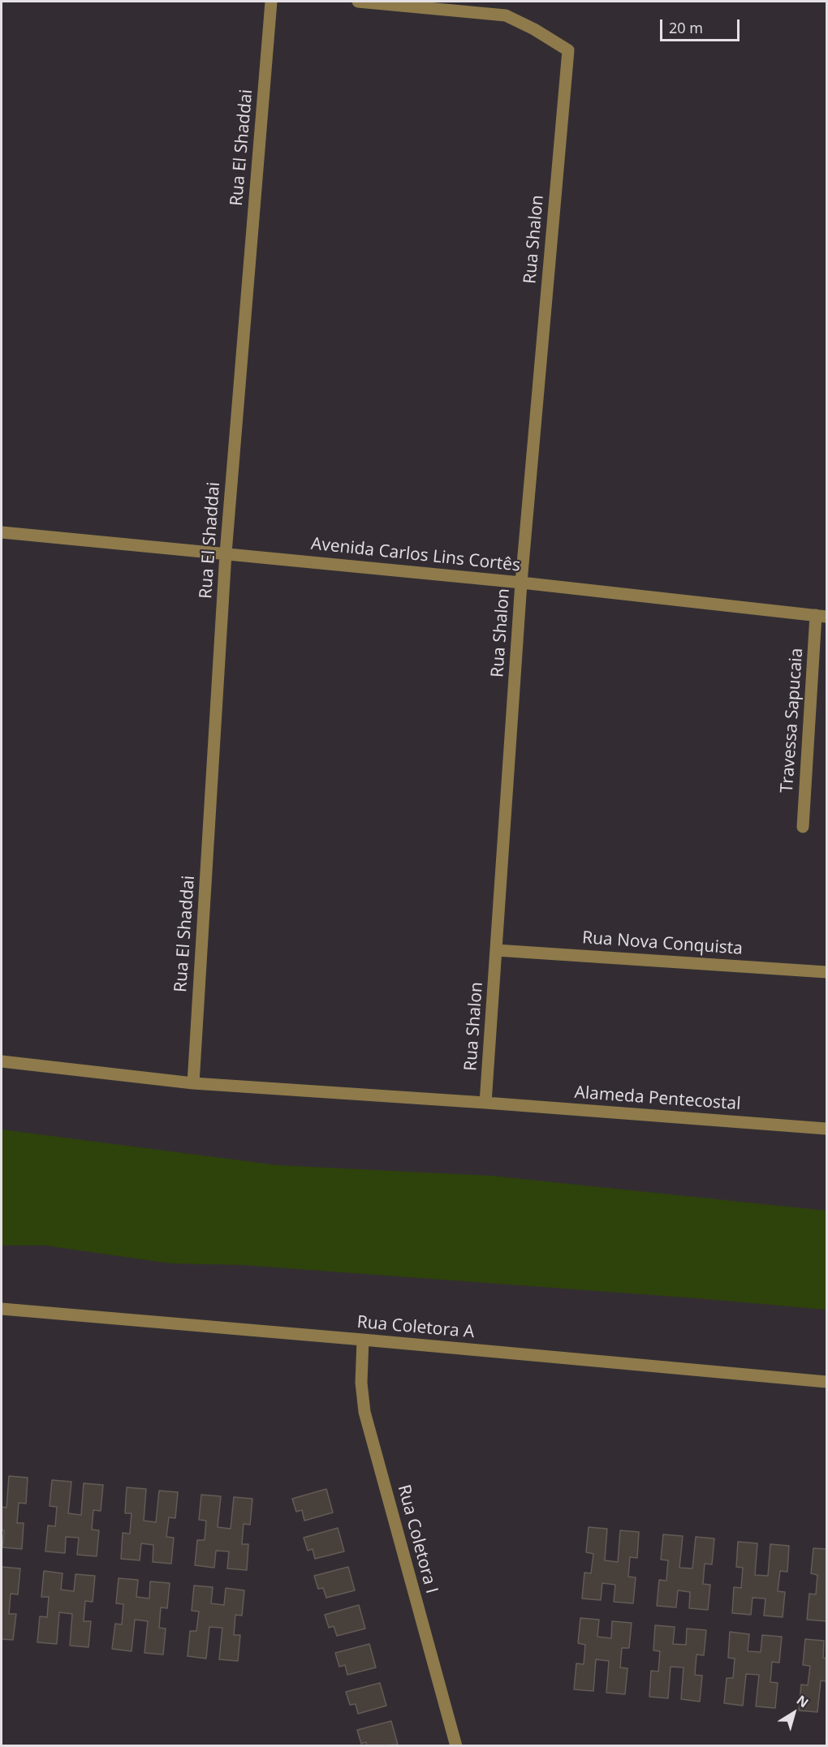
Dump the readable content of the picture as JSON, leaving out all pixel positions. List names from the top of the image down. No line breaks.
{"streets":{"street":["Rua El Shaddai","Rua Shalon","Avenida Carlos Lins Cortês","Travessa Sapucaia","Rua Nova Conquista","Alameda Pentecostal","Rua Coletora A","Rua Coletora I"]},"crossings":[["Rua El Shaddai","Avenida Carlos Lins Cortês"],["Rua El Shaddai","Alameda Pentecostal"],["Rua Shalon","Avenida Carlos Lins Cortês"],["Rua Shalon","Rua Nova Conquista"],["Rua Shalon","Alameda Pentecostal"],["Avenida Carlos Lins Cortês","Travessa Sapucaia"],["Rua Coletora A","Rua Coletora I"]],"scale_bar":"20 m","north":"top right"}
